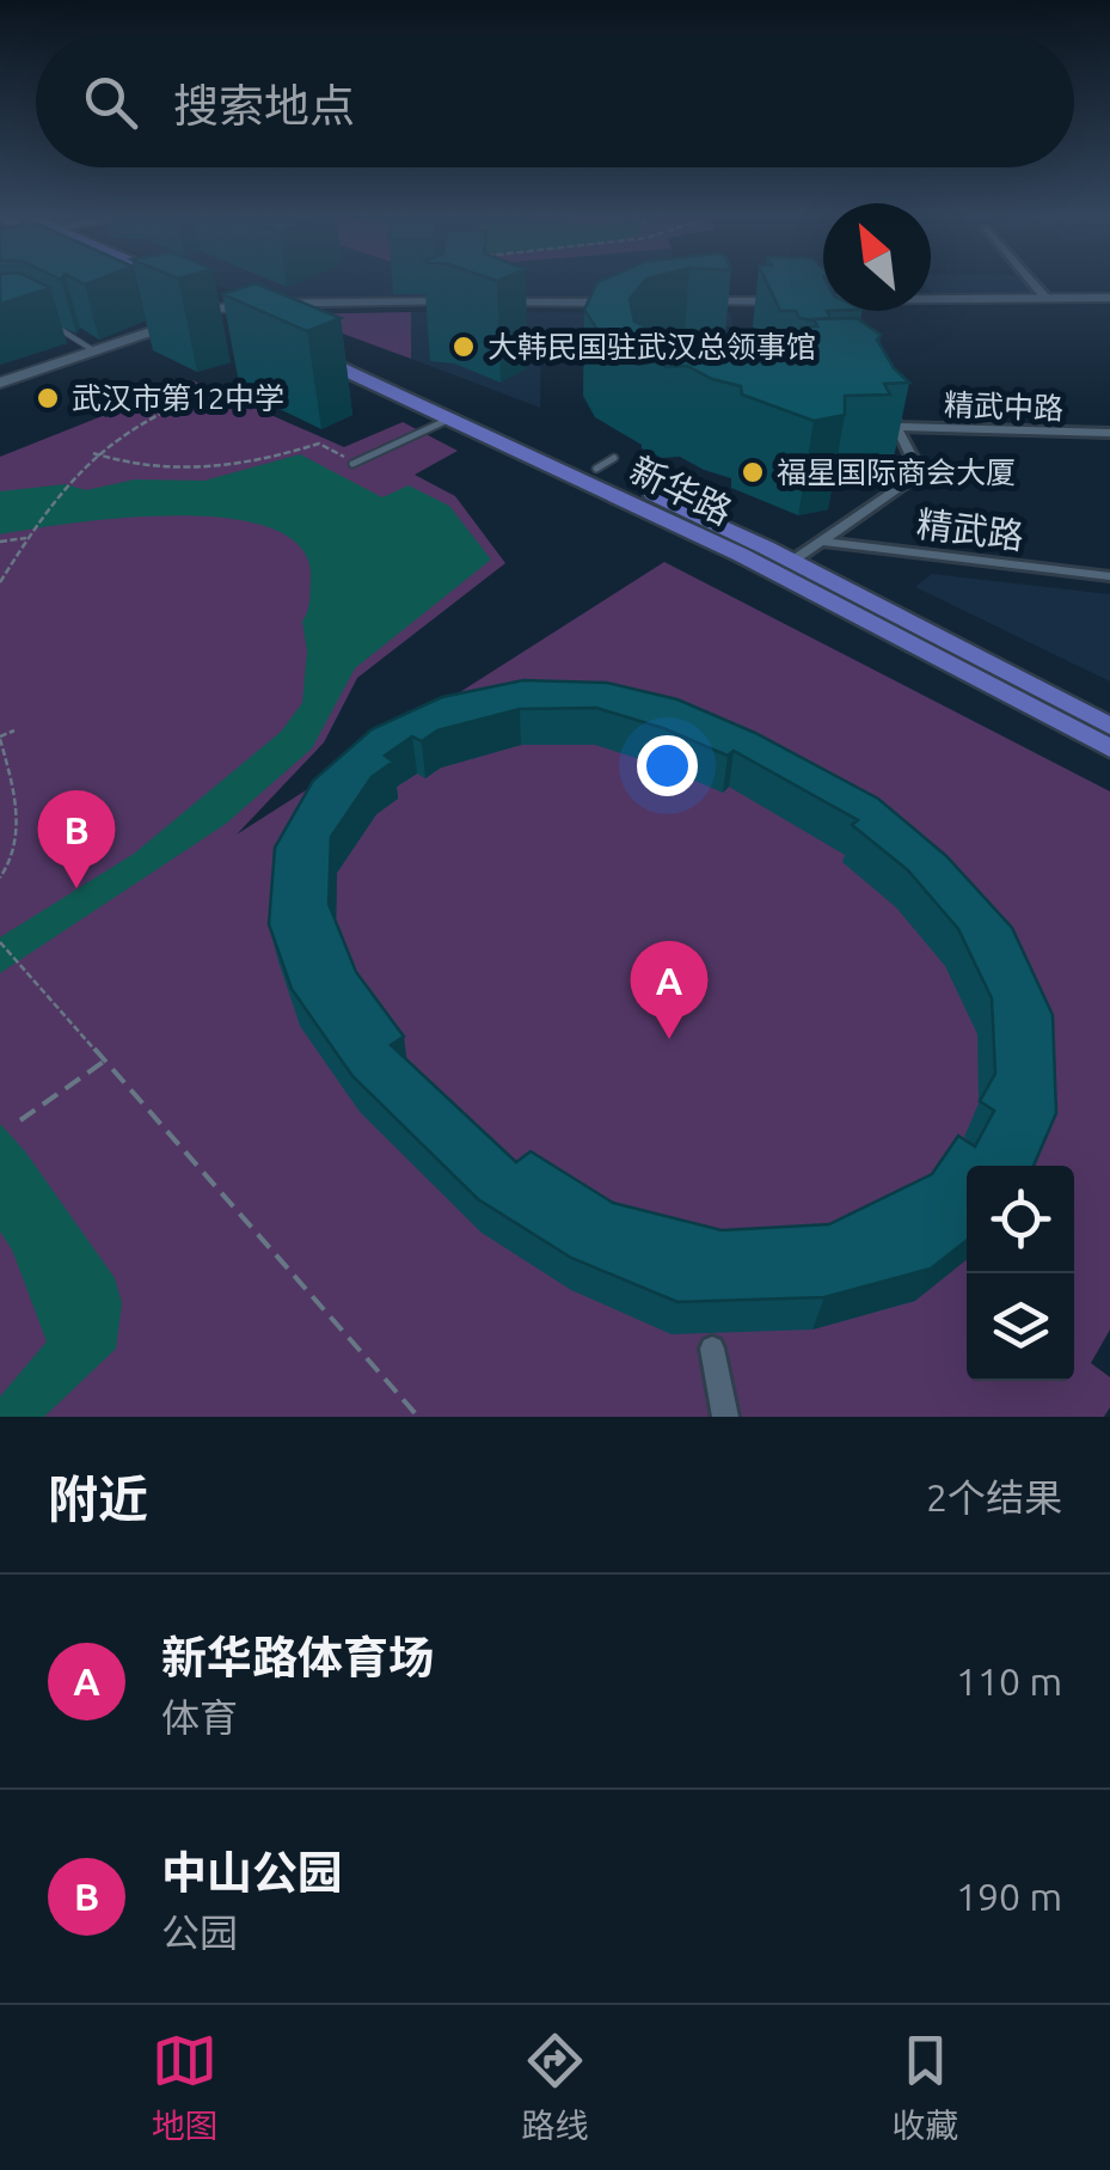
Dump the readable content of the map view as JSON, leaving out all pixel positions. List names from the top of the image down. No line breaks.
{"streets":{"main road":["新华路"],"street":["精武中路","精武路"]},"places":["大韩民国驻武汉总领事馆","武汉市第12中学","福星国际商会大厦"],"north":"top left","page":{"search":"搜索地点","pins":["B","A"],"heading":["附近","2个结果"],"list":[{"mark":"A","name":"新华路体育场","note":"体育","value":"110 m"},{"mark":"B","name":"中山公园","note":"公园","value":"190 m"}],"nav":["地图","路线","收藏"]}}
